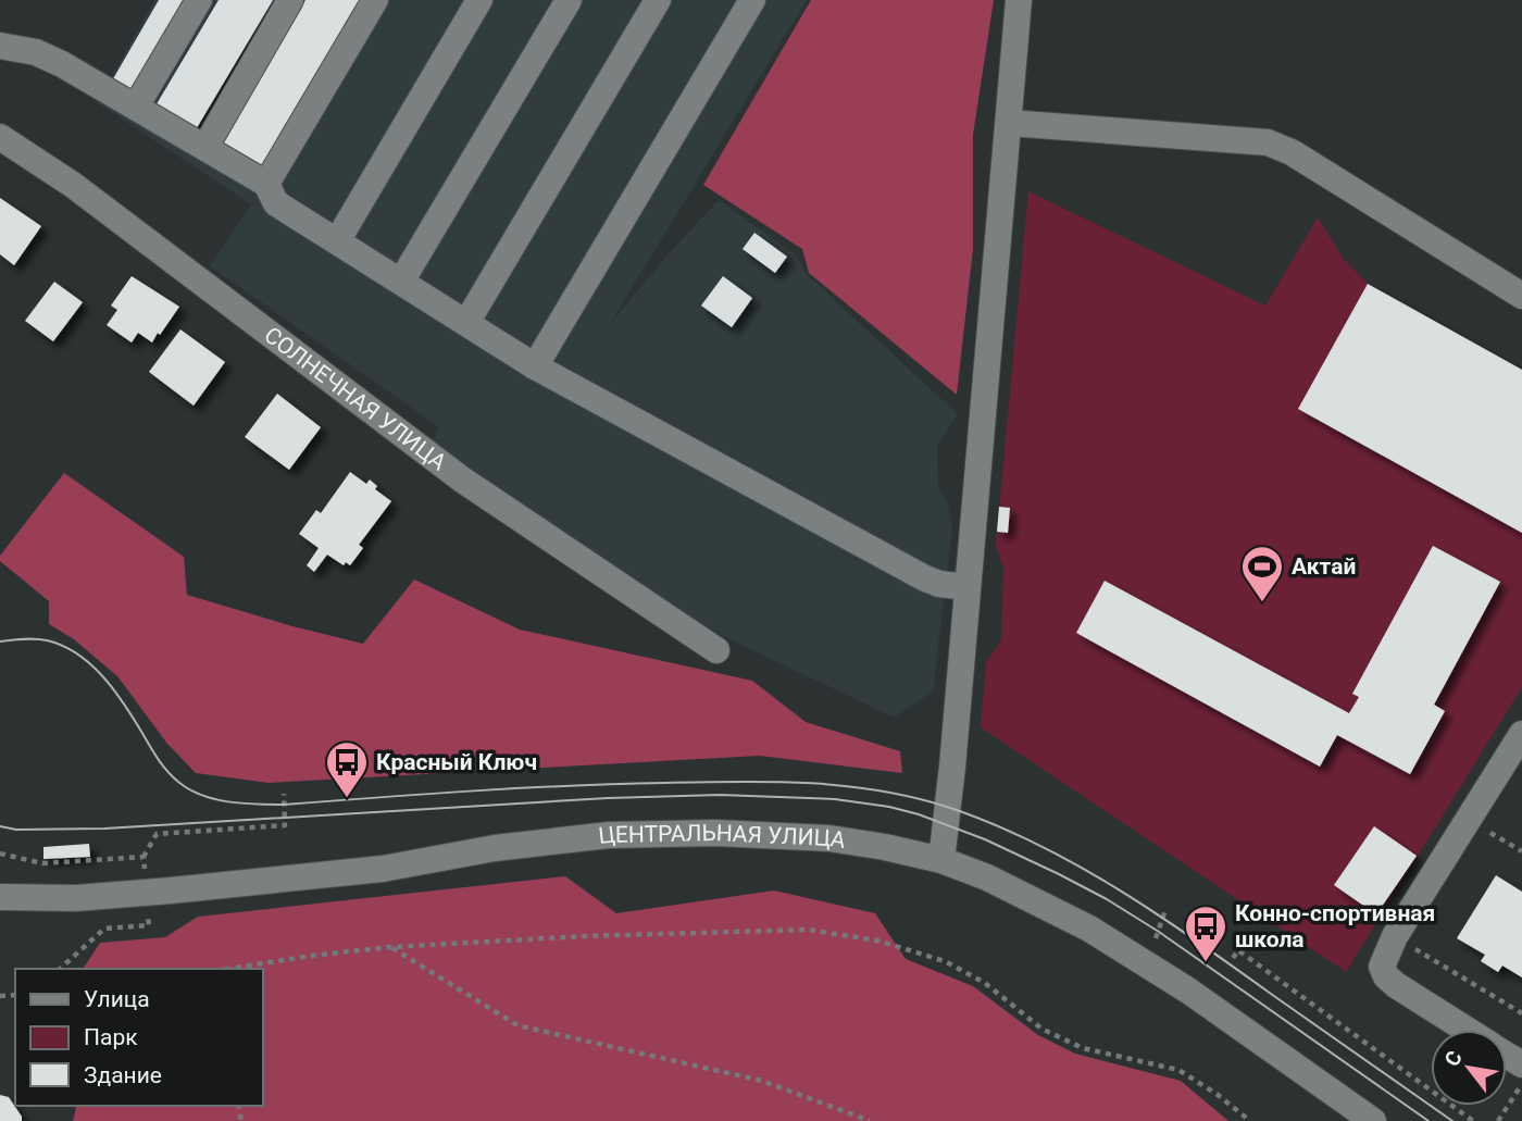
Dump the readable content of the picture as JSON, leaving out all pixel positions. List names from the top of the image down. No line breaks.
{"streets":{"street":["СОЛНЕЧНАЯ УЛИЦА","ЦЕНТРАЛЬНАЯ УЛИЦА"]},"places":{"sports":["Актай"],"bus stop":["Красный Ключ","Конно-спортивная школа"]},"legend":["Улица","Парк","Здание"],"north":"top left"}
